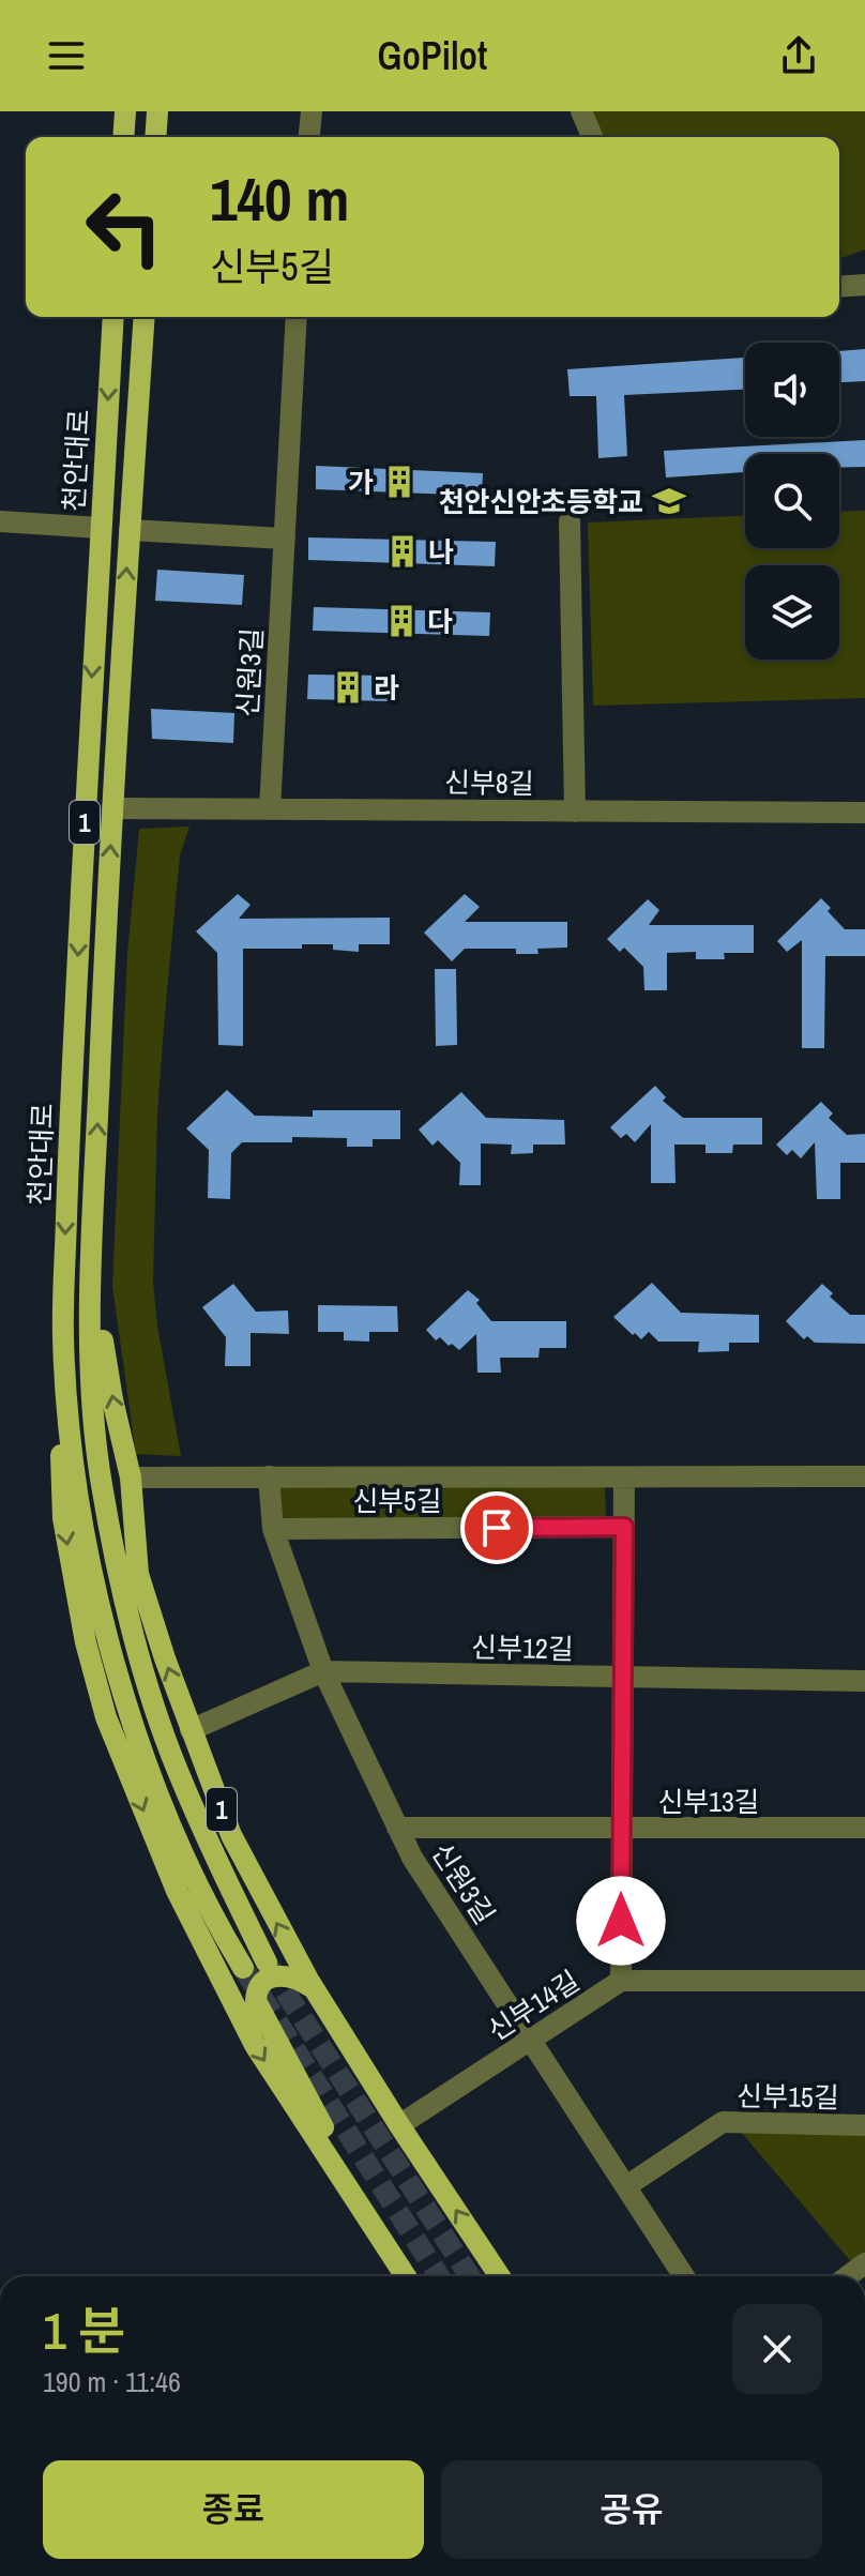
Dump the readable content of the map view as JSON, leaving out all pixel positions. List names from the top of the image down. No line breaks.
{"streets":{"main road":["천안대로","1"],"street":["신원3길","신부8길","신부5길","신부12길","신부13길","신부14길","신부15길"]},"crossings":[["천안대로","신부8길"],["천안대로","1"],["신원3길","신부8길"],["신원3길","신부5길"],["신원3길","신부12길"],["신원3길","신부13길"],["신원3길","신부14길"],["신원3길","신부15길"],["1","신부12길"],["1","신부14길"]],"places":{"building":["가","나","다","라"],"school or university":["천안신안초등학교"]},"page":{"header":"GoPilot","turn":["140 m","신부5길"],"heading":["1 분","190 m · 11:46"],"buttons":["종료","공유"]}}
